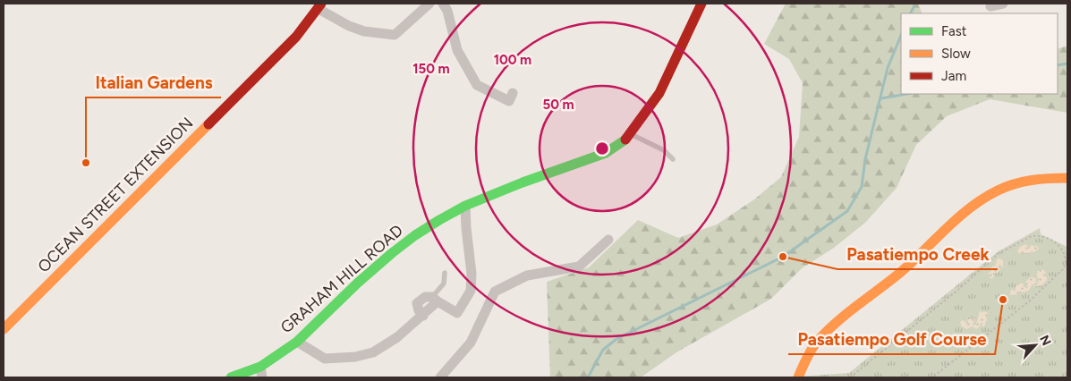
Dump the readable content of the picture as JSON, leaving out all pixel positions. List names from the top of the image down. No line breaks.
{"streets":{"street":["OCEAN STREET EXTENSION","GRAHAM HILL ROAD"]},"places":["Italian Gardens","Pasatiempo Creek","Pasatiempo Golf Course"],"legend":["Fast","Slow","Jam"],"north":"top right","rings":["100 m","150 m","50 m"]}
